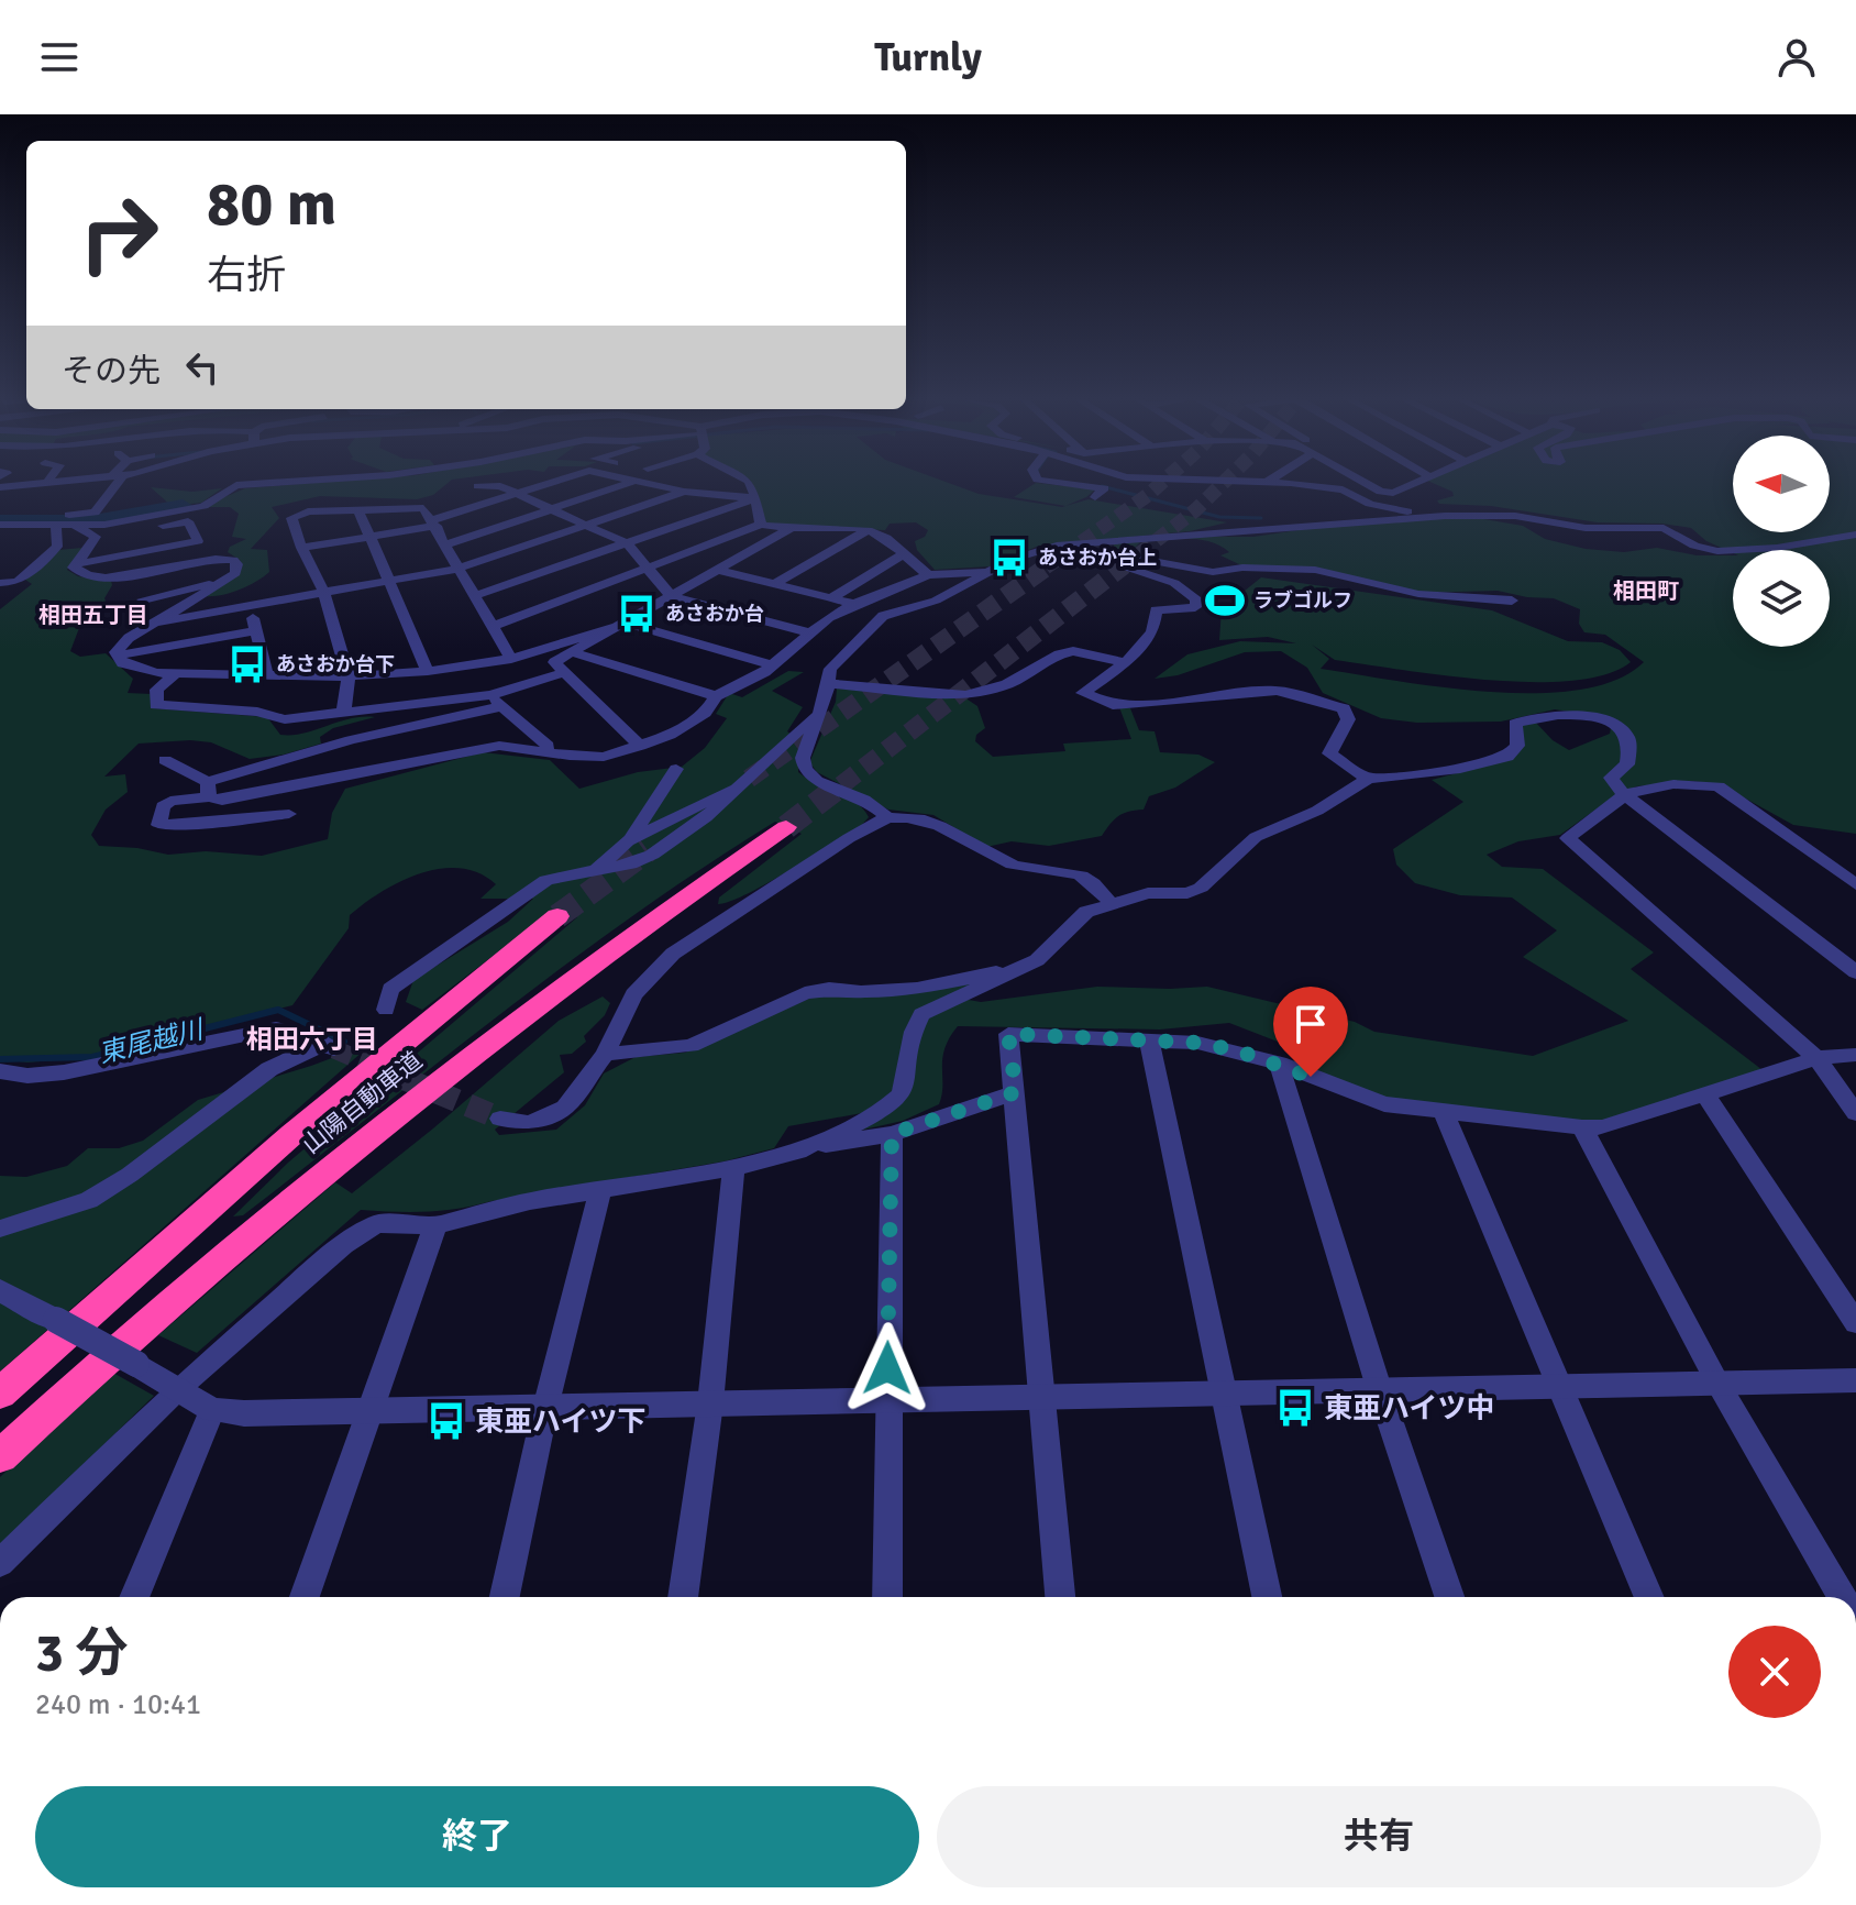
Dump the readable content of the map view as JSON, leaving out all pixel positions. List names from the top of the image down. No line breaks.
{"streets":{"highway":["山陽自動車道"]},"districts":["相田町","相田五丁目","相田六丁目"],"water":["東尾越川"],"places":{"bus stop":["あさおか台上","あさおか台","あさおか台下","東亜ハイツ中","東亜ハイツ下"],"sports":["ラブゴルフ"]},"north":"left","page":{"header":"Turnly","turn":["80 m","右折"],"then":"その先","heading":["3 分","240 m · 10:41"],"buttons":["終了","共有"]}}
